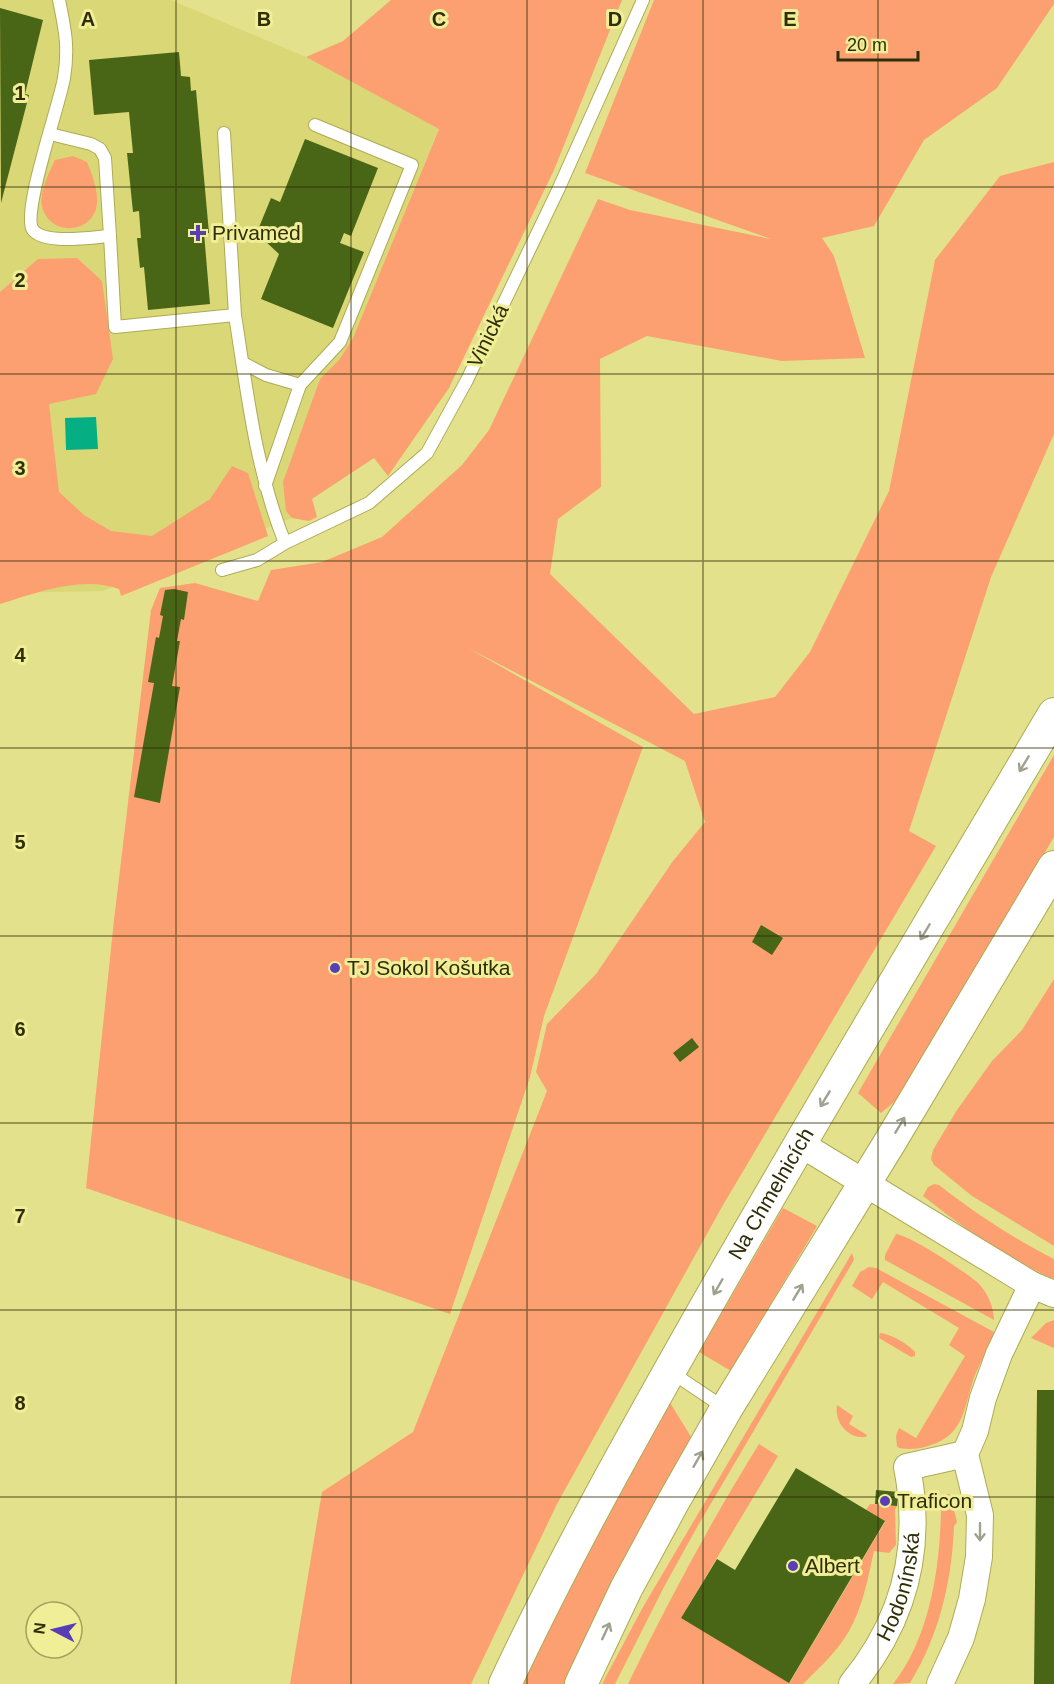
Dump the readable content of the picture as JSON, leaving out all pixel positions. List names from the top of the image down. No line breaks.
{"streets":{"street":["Na Chmelnicích","Hodonínská"],"lane":["Vinická"]},"places":{"health":["Privamed"],"other":["TJ Sokol Košutka","Traficon","Albert"]},"scale_bar":"20 m","north":"left","grid":{"columns":["A","B","C","D","E"],"rows":["1","2","3","4","5","6","7","8"]}}
